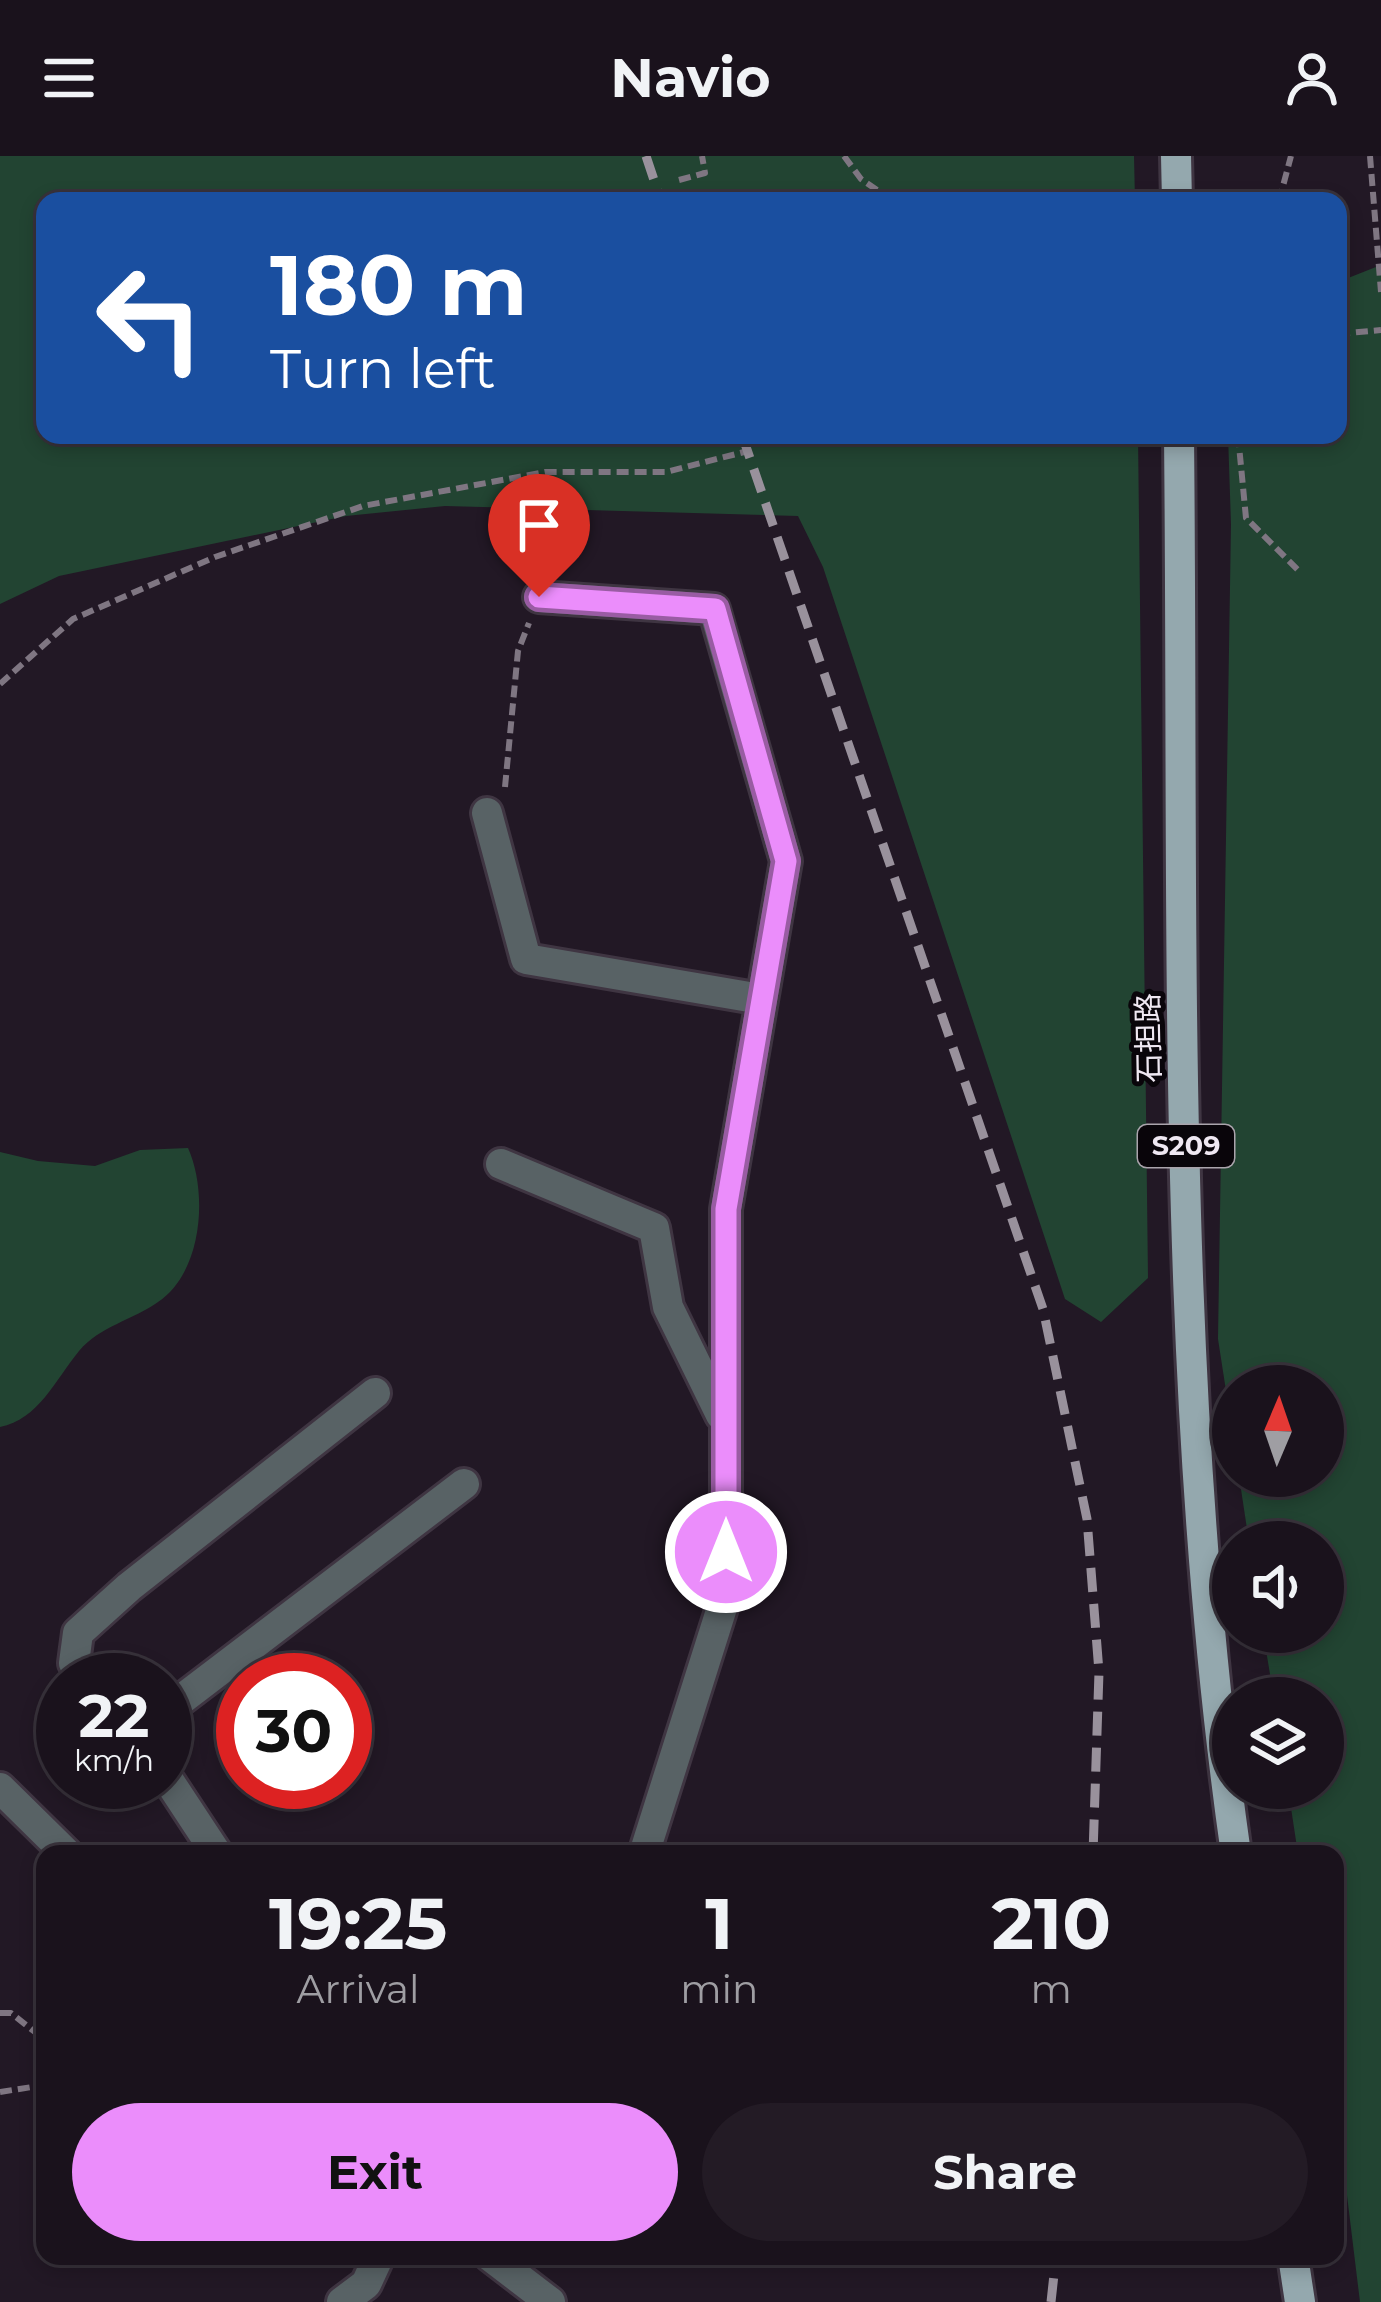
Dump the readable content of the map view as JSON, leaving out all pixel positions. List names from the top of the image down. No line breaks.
{"streets":{"main road":["石担路","S209"]},"north":"top","page":{"header":"Navio","turn":["180 m","Turn left"],"speed":"22 km/h","limit":"30","eta":["19:25","Arrival","1","min","210","m"],"buttons":["Exit","Share"]}}
